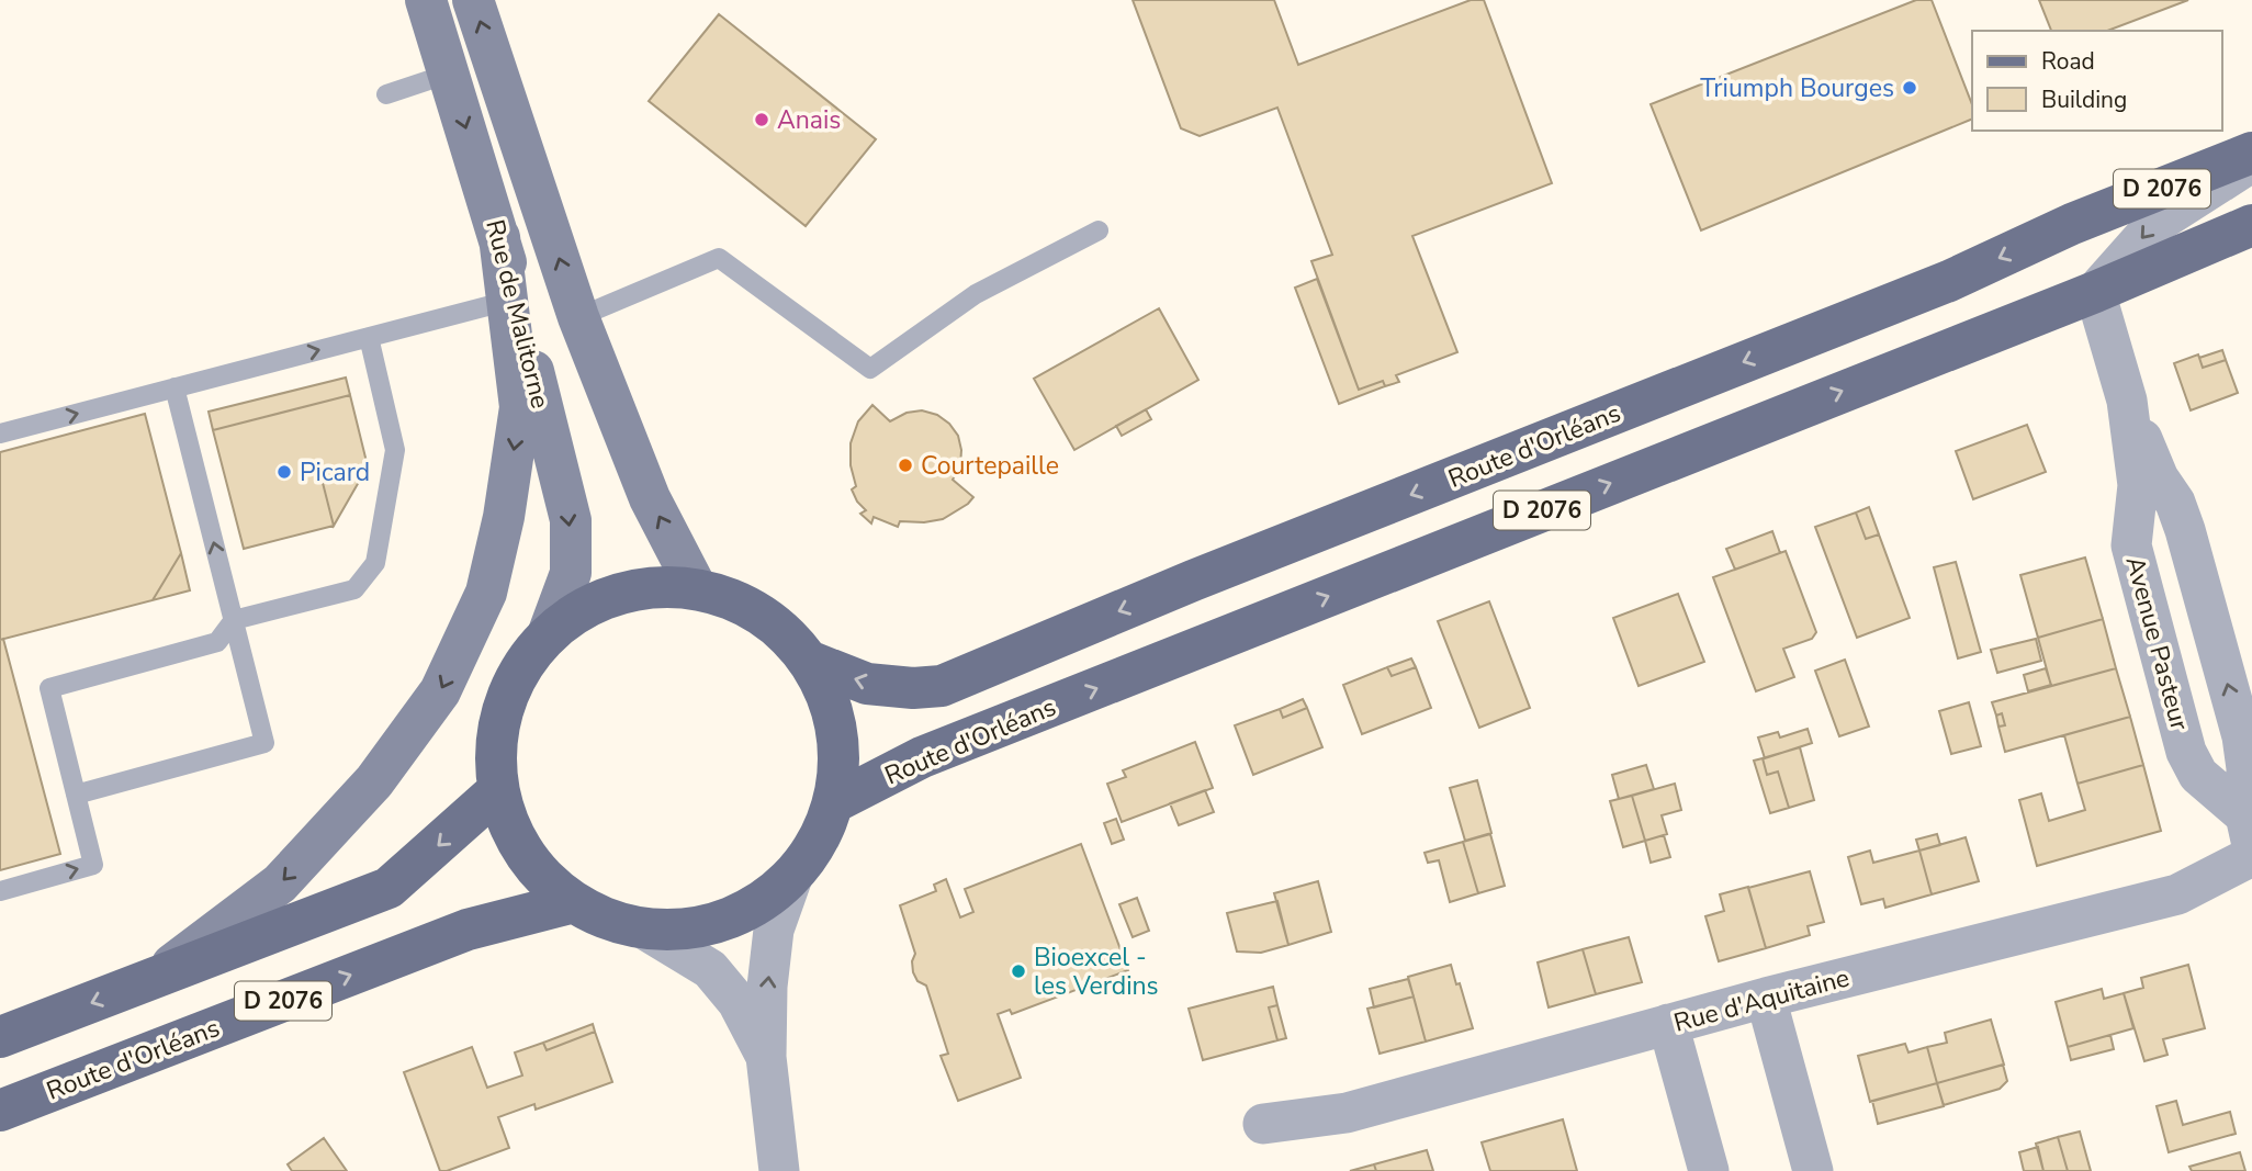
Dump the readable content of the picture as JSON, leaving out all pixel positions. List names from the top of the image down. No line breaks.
{"streets":{"main road":["D 2076","Rue de Malitorne","Route d'Orléans"],"street":["Avenue Pasteur","Rue d'Aquitaine"]},"crossings":[["Route d'Orléans","Avenue Pasteur"]],"places":["Triumph Bourges","Anais","Courtepaille","Picard","Bioexcel - les Verdins"],"legend":["Road","Building"]}
